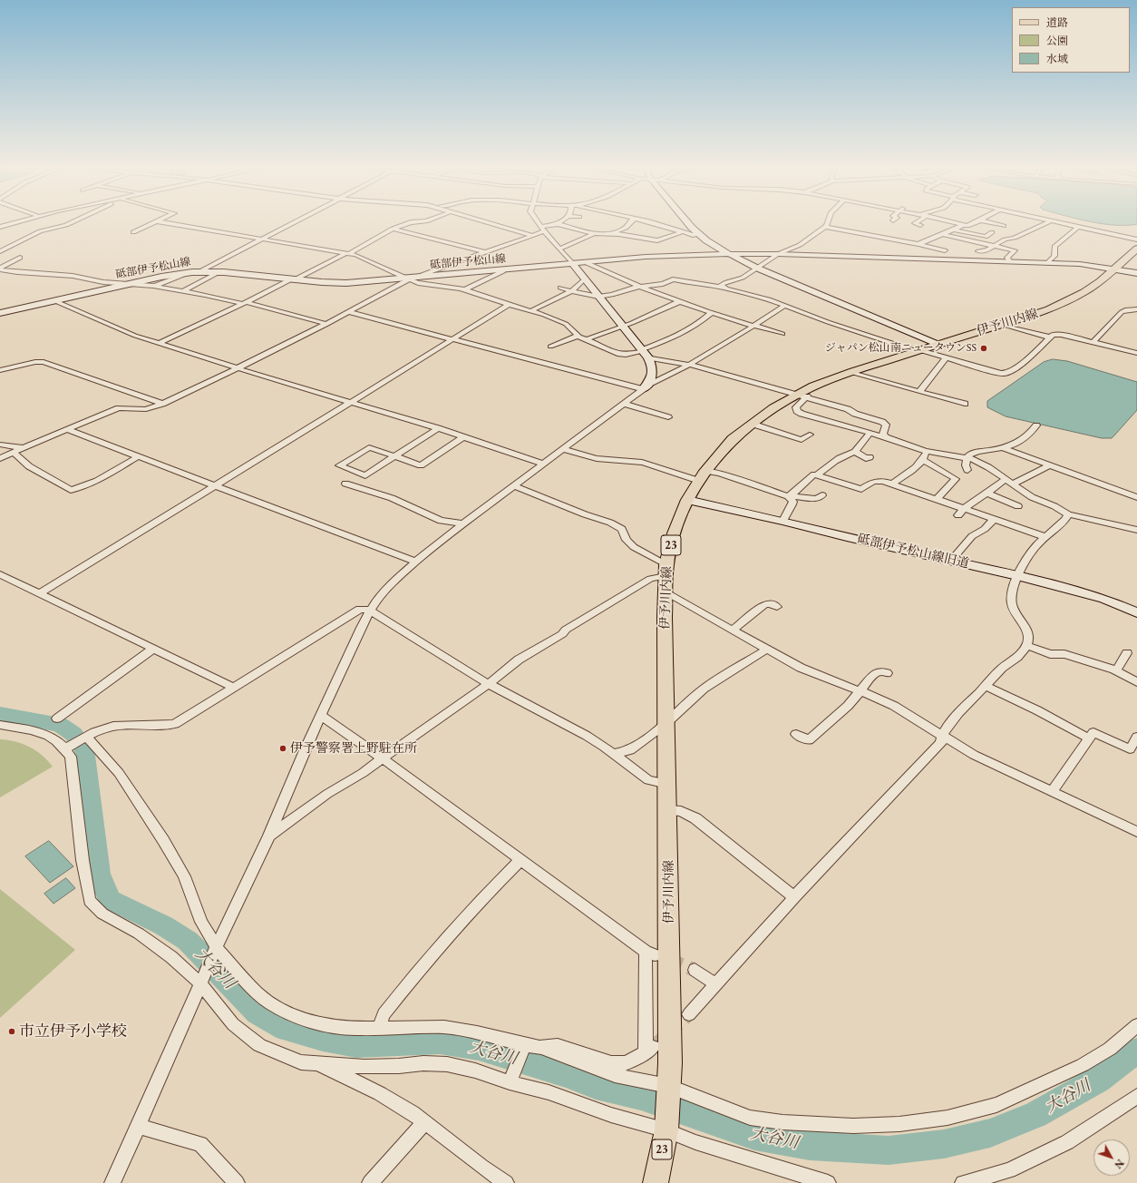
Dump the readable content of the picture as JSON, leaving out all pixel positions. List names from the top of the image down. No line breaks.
{"streets":{"main road":["砥部伊予松山線","伊予川内線","23","砥部伊予松山線旧道"]},"crossings":[["砥部伊予松山線","伊予川内線"],["伊予川内線","砥部伊予松山線旧道"]],"water":["大谷川"],"places":["ジャパン松山南ニュータウンSS","伊予警察署上野駐在所","市立伊予小学校"],"legend":["道路","公園","水域"],"north":"bottom right"}
